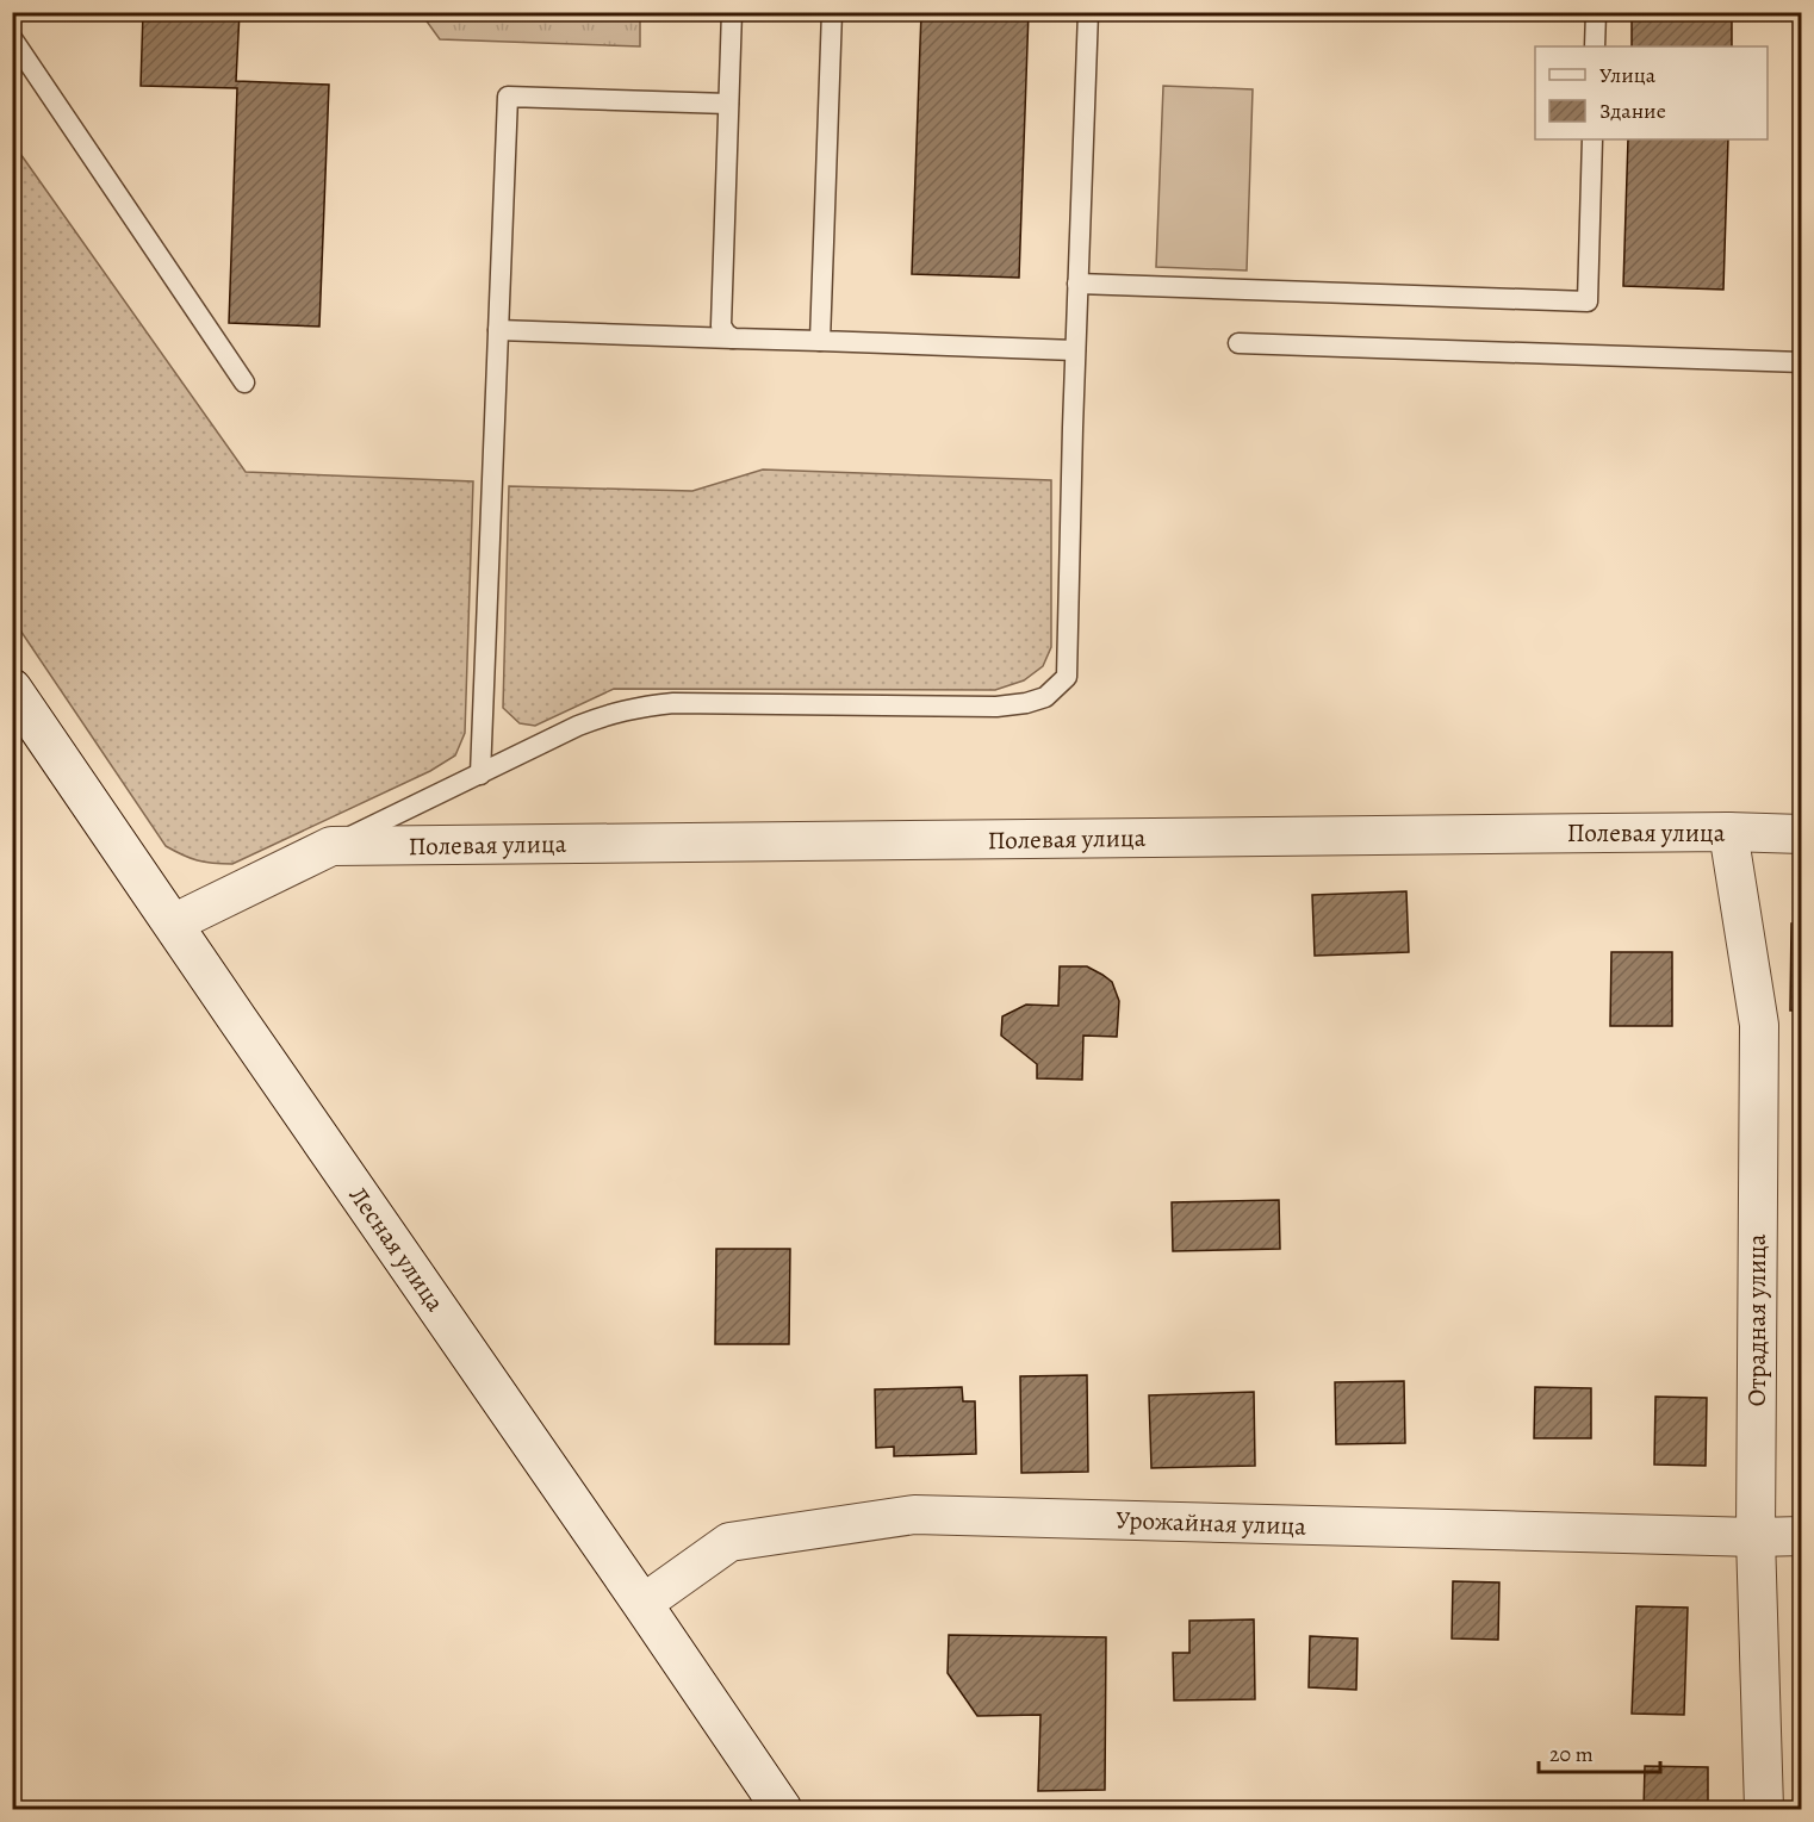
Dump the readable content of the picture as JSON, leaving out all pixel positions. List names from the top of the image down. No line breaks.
{"streets":{"main road":["Лесная улица"],"street":["Полевая улица","Отрадная улица","Урожайная улица"]},"crossings":[["Полевая улица","Отрадная улица"],["Лесная улица","Урожайная улица"],["Отрадная улица","Урожайная улица"]],"legend":["Улица","Здание"],"scale_bar":"20 m"}
